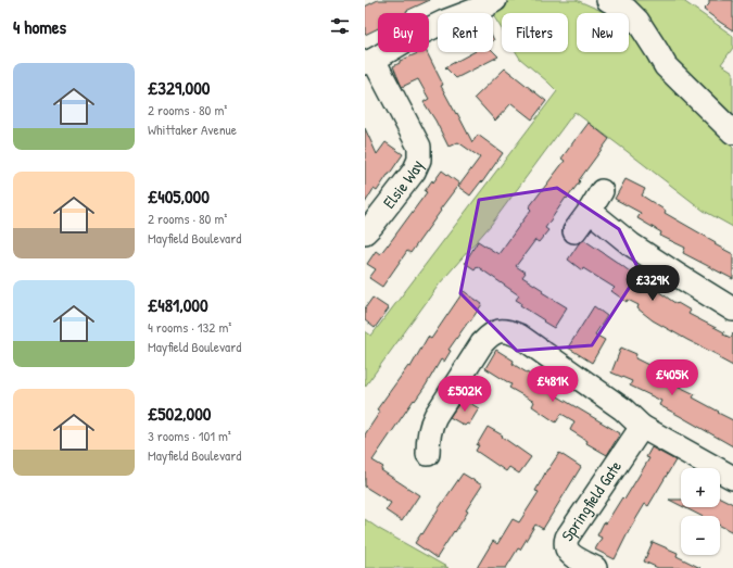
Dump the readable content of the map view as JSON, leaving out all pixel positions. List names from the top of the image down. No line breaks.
{"streets":{"street":["Elsie Way","Springfield Gate"]},"page":{"heading":"4 homes","chip":["Buy","Rent","Filters","New"],"list":[{"name":"£329,000","note":"2 rooms · 80 m² · Whittaker Avenue"},{"name":"£405,000","note":"2 rooms · 80 m² · Mayfield Boulevard"},{"name":"£481,000","note":"4 rooms · 132 m² · Mayfield Boulevard"},{"name":"£502,000","note":"3 rooms · 101 m² · Mayfield Boulevard"}],"price":["£329K","£405K","£481K","£502K"],"map_buttons":["+","−"]}}
